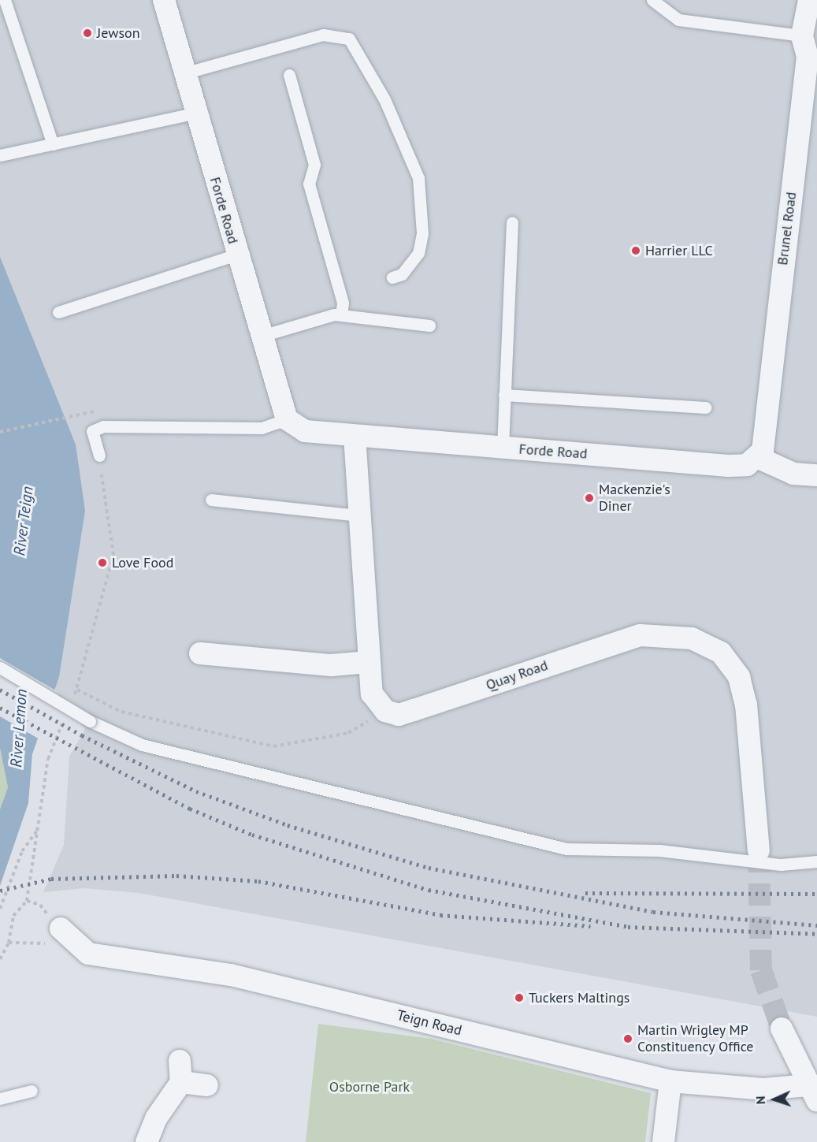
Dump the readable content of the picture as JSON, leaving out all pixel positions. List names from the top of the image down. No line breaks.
{"streets":{"street":["Forde Road","Brunel Road","Quay Road","Teign Road"]},"crossings":[["Forde Road","Brunel Road"]],"water":["River Teign","River Lemon"],"parks":["Osborne Park"],"places":["Jewson","Harrier LLC","Mackenzie's Diner","Love Food","Tuckers Maltings","Martin Wrigley MP Constituency Office"],"north":"left"}
